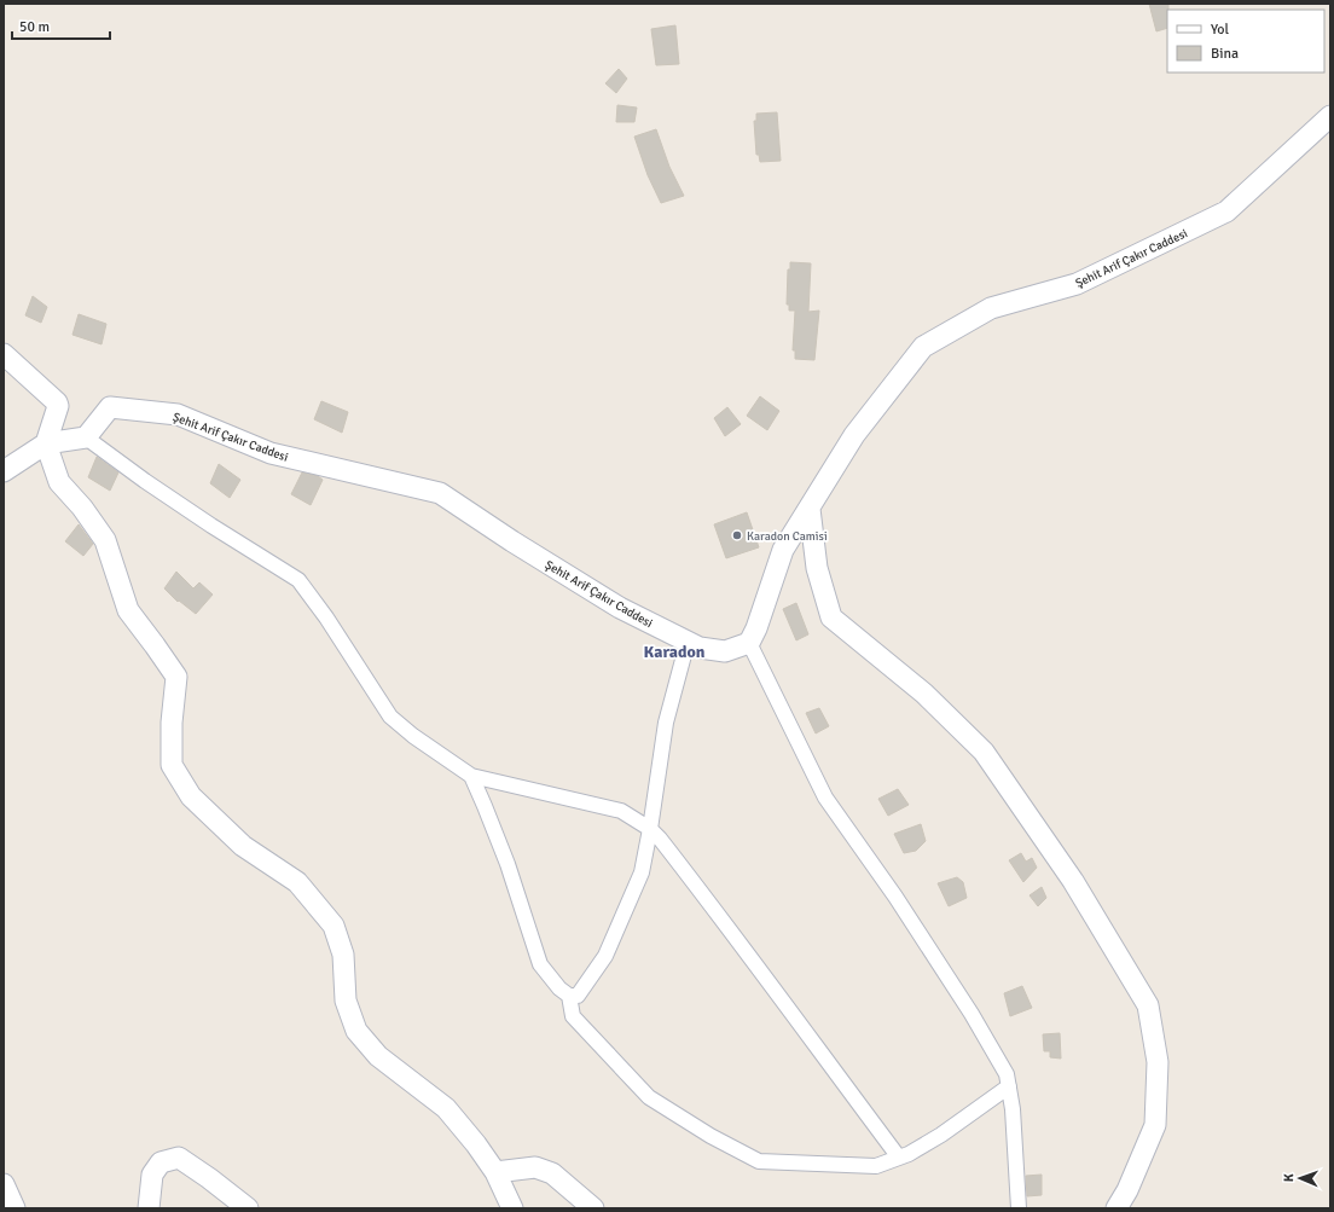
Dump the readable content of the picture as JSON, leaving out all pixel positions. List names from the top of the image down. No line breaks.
{"streets":{"street":["Şehit Arif Çakır Caddesi"]},"districts":["Karadon"],"places":["Karadon Camisi"],"legend":["Yol","Bina"],"scale_bar":"50 m","north":"left"}
